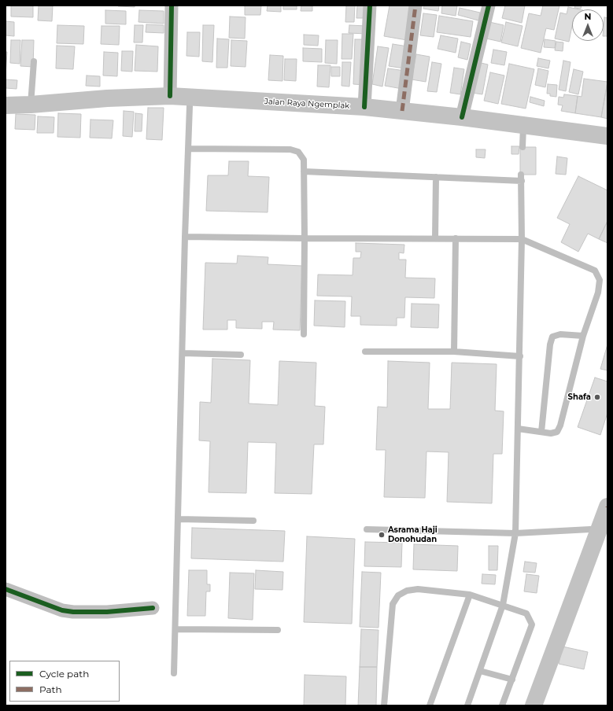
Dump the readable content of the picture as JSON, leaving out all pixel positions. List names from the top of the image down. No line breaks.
{"streets":{"main road":["Jalan Raya Ngemplak"]},"places":["Shafa","Asrama Haji Donohudan"],"legend":["Cycle path","Path"],"north":"top"}
